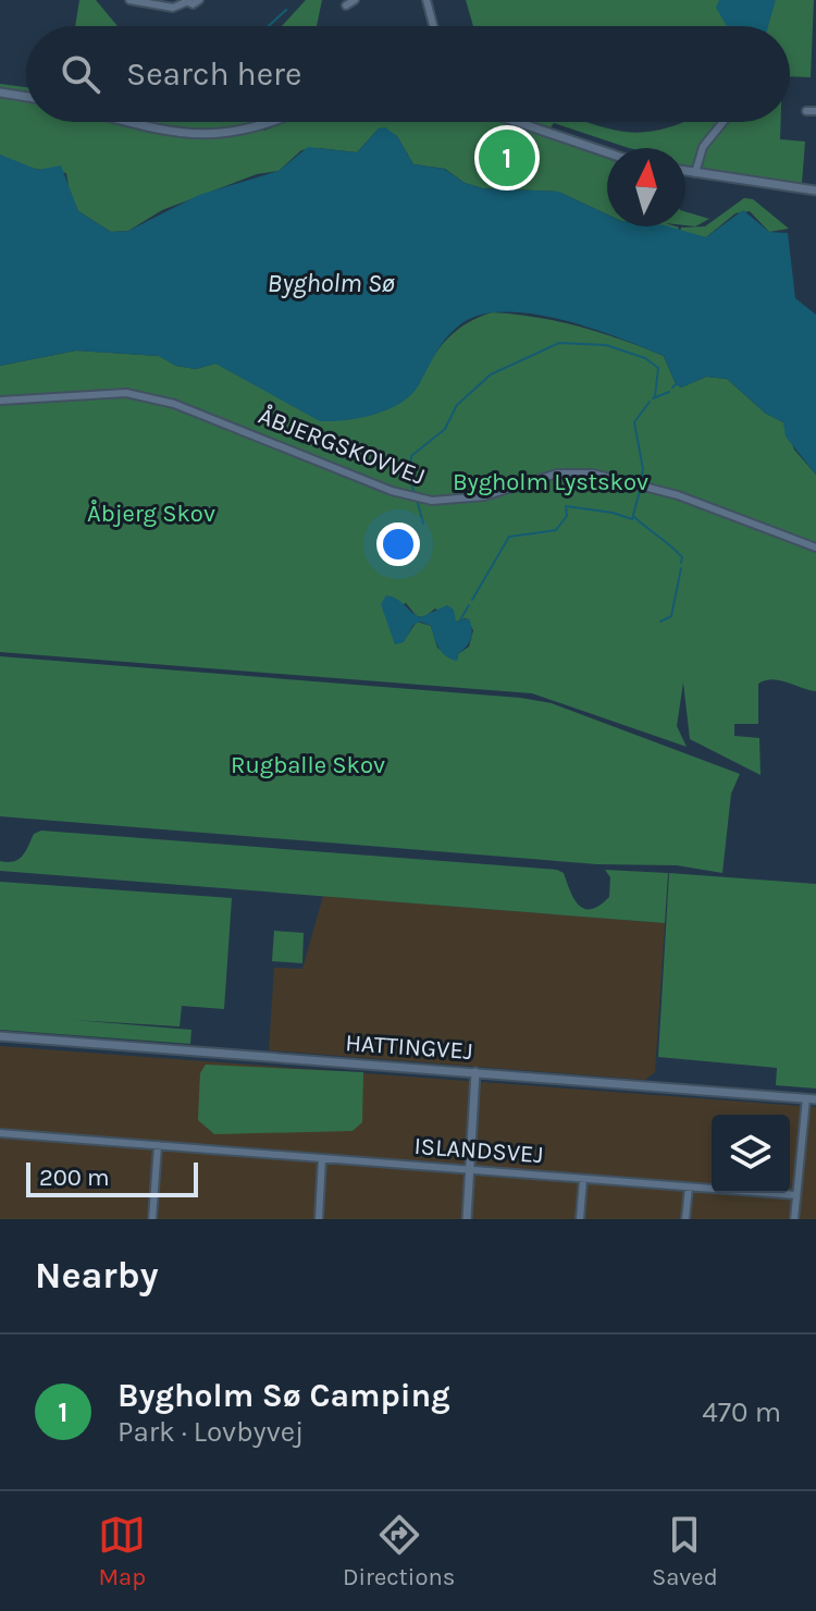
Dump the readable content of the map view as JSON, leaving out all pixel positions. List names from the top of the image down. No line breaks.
{"streets":{"street":["ÅBJERGSKOVVEJ","HATTINGVEJ","ISLANDSVEJ"]},"water":["Bygholm Sø"],"parks":["Bygholm Lystskov","Åbjerg Skov","Rugballe Skov"],"scale_bar":"200 m","north":"top","page":{"search":"Search here","pins":"1","scale":"200 m","heading":"Nearby","list":[{"mark":"1","name":"Bygholm Sø Camping","note":"Park · Lovbyvej","value":"470 m"}],"nav":["Map","Directions","Saved"]}}
